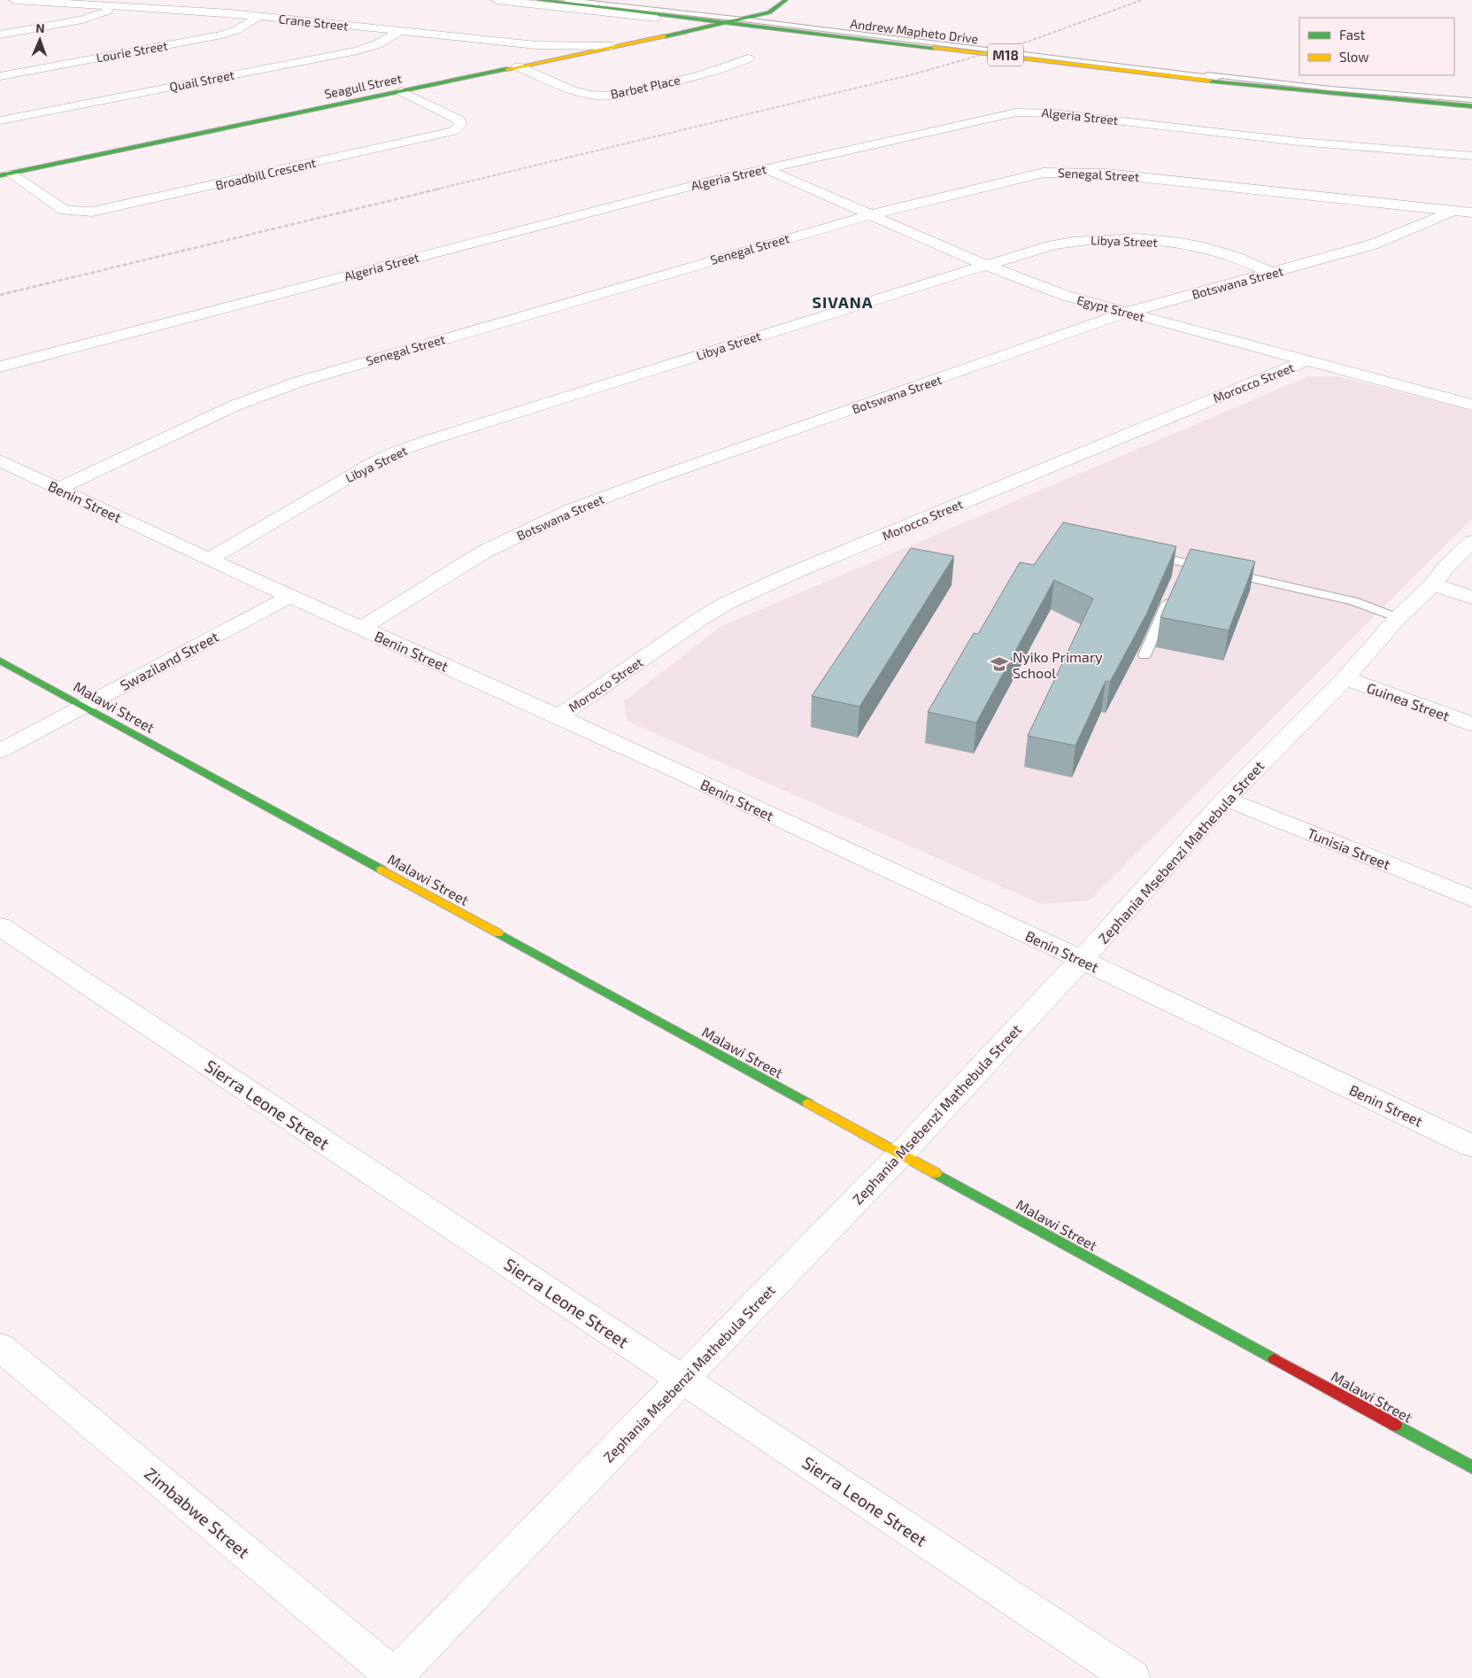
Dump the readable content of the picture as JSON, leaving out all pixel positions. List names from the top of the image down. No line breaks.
{"streets":{"main road":["Andrew Mapheto Drive","M18","Seagull Street","Malawi Street"],"street":["Crane Street","Lourie Street","Quail Street","Barbet Place","Algeria Street","Broadbill Crescent","Senegal Street","Libya Street","Botswana Street","Egypt Street","Morocco Street","Benin Street","Swaziland Street","Guinea Street","Tunisia Street","Zephania Msebenzi Mathebula Street","Sierra Leone Street","Zimbabwe Street"]},"crossings":[["Crane Street","Lourie Street"],["Crane Street","Quail Street"],["Crane Street","Seagull Street"],["Andrew Mapheto Drive","Seagull Street"],["Seagull Street","Barbet Place"],["Seagull Street","Broadbill Crescent"],["Algeria Street","Egypt Street"],["Senegal Street","Botswana Street"],["Senegal Street","Egypt Street"],["Senegal Street","Benin Street"],["Libya Street","Botswana Street"],["Libya Street","Egypt Street"],["Libya Street","Benin Street"],["Botswana Street","Egypt Street"],["Botswana Street","Benin Street"],["Egypt Street","Morocco Street"],["Morocco Street","Benin Street"],["Benin Street","Swaziland Street"],["Benin Street","Zephania Msebenzi Mathebula Street"],["Swaziland Street","Malawi Street"],["Guinea Street","Zephania Msebenzi Mathebula Street"],["Malawi Street","Zephania Msebenzi Mathebula Street"],["Tunisia Street","Zephania Msebenzi Mathebula Street"],["Zephania Msebenzi Mathebula Street","Sierra Leone Street"],["Zephania Msebenzi Mathebula Street","Zimbabwe Street"]],"districts":["SIVANA"],"places":{"school or university":["Nyiko Primary School"]},"legend":["Fast","Slow"],"north":"top"}
